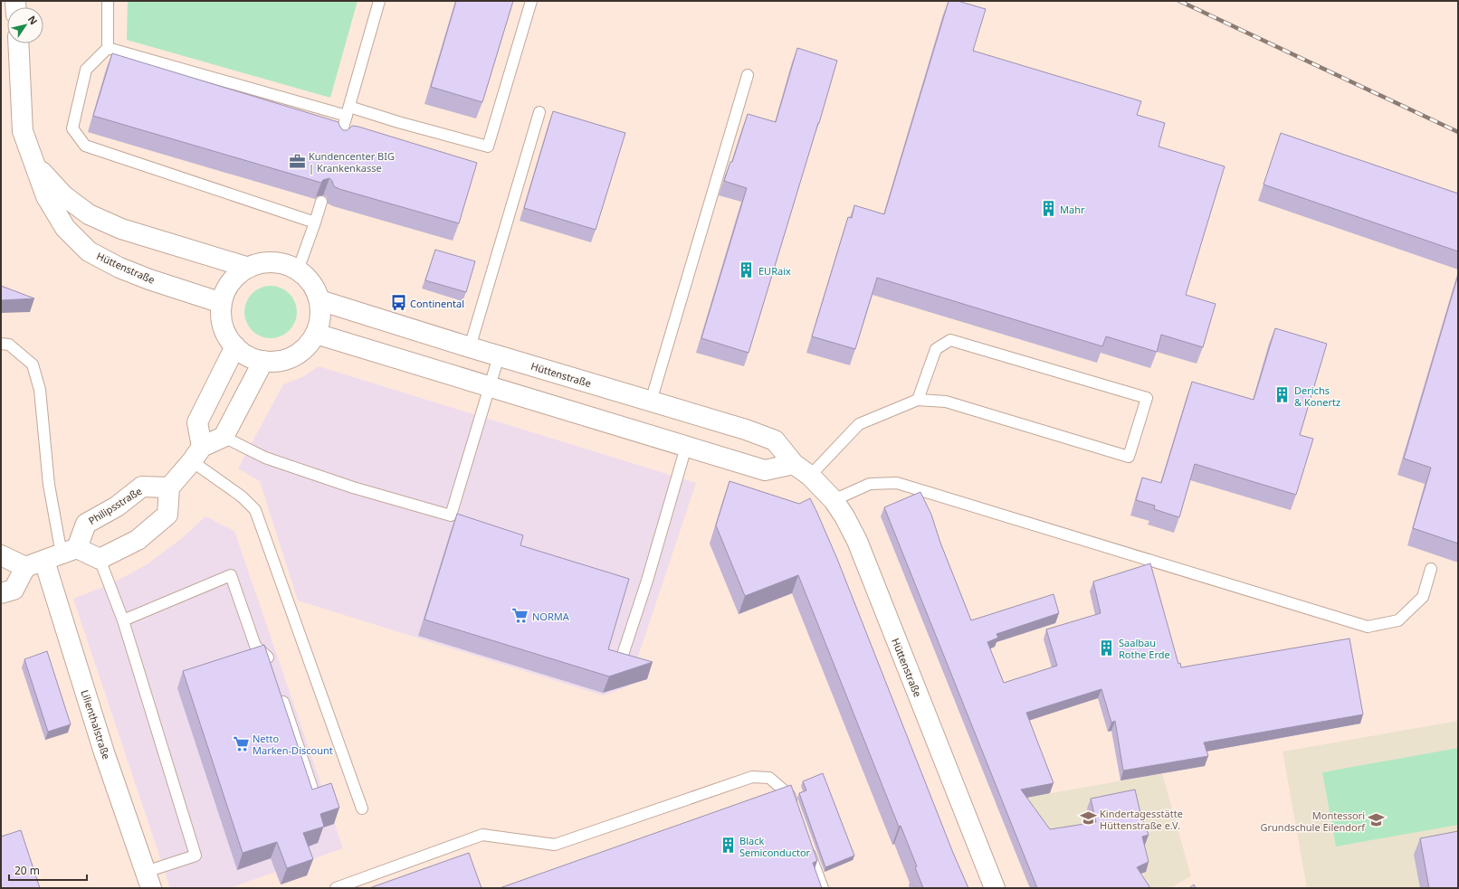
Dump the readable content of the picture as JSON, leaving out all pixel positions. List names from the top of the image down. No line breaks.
{"streets":{"street":["Hüttenstraße","Philipsstraße","Lilienthalstraße"]},"crossings":[["Philipsstraße","Lilienthalstraße"]],"places":{"office":["Kundencenter BIG | Krankenkasse"],"building":["Mahr","EURaix","Derichs & Konertz","Saalbau Rothe Erde","Black Semiconductor"],"bus stop":["Continental"],"supermarket":["NORMA","Netto Marken-Discount"],"school or university":["Kindertagesstätte Hüttenstraße e.V.","Montessori Grundschule Eilendorf"]},"scale_bar":"20 m","north":"top right"}
